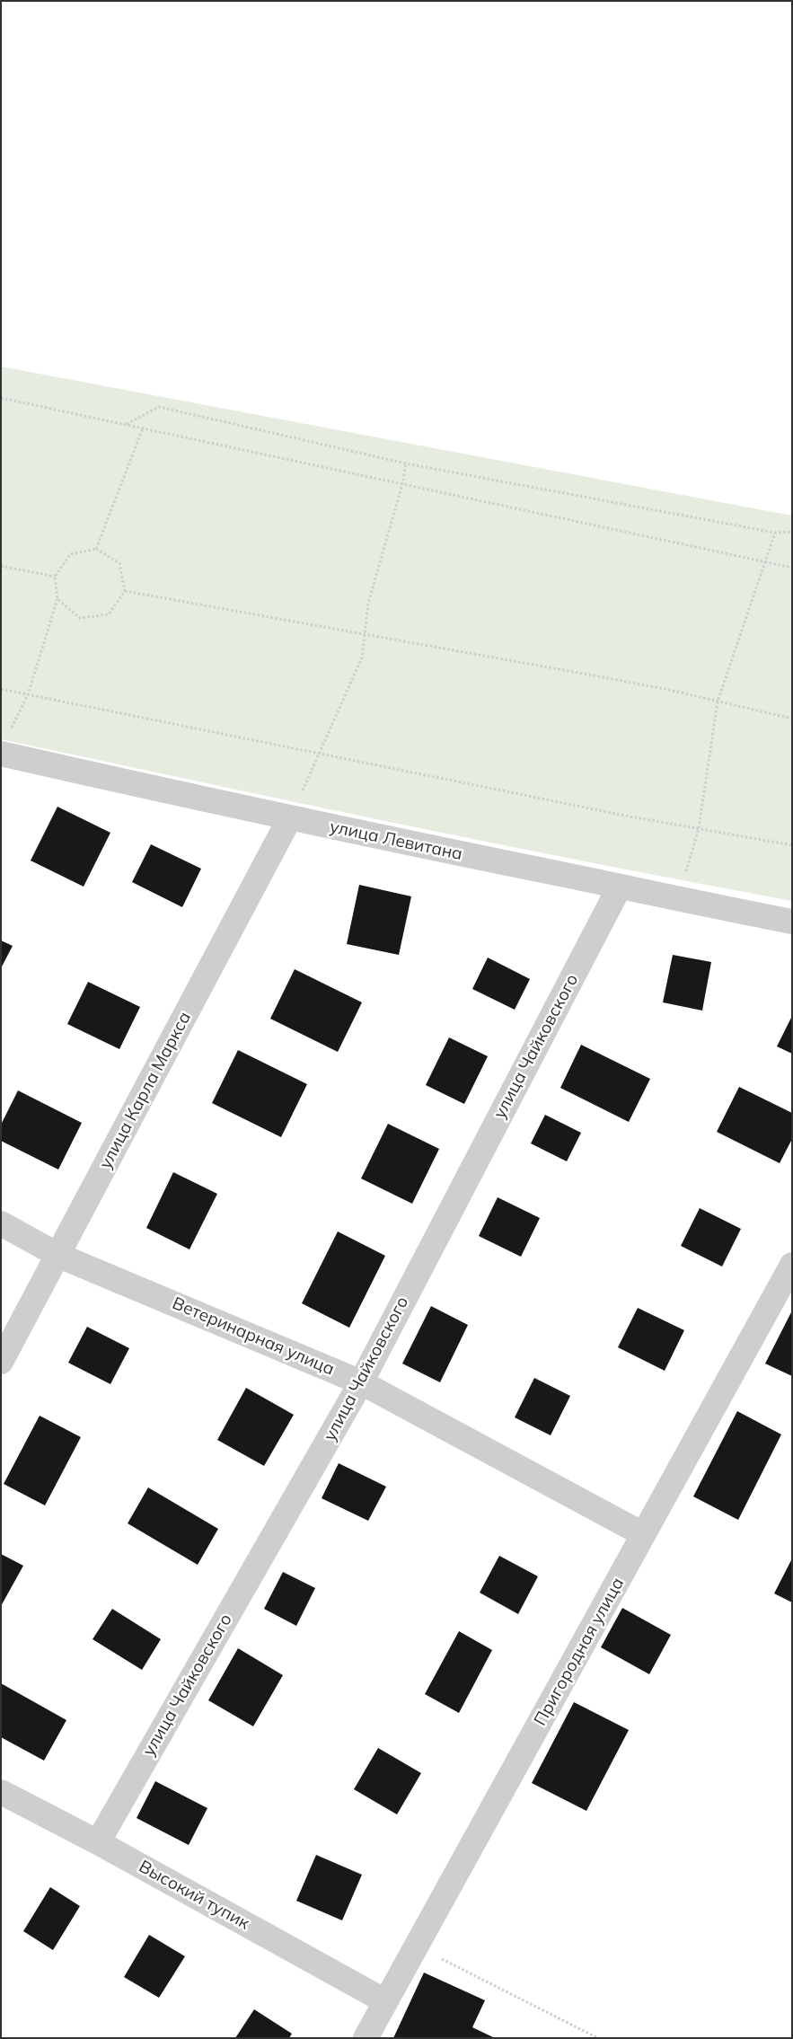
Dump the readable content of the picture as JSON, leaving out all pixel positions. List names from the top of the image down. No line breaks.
{"streets":{"street":["улица Левитана","улица Чайковского","улица Карла Маркса","Ветеринарная улица","Пригородная улица","Высокий тупик"]},"crossings":[["улица Левитана","улица Чайковского"],["улица Левитана","улица Карла Маркса"],["улица Чайковского","Ветеринарная улица"],["улица Чайковского","Высокий тупик"],["улица Карла Маркса","Ветеринарная улица"],["Ветеринарная улица","Пригородная улица"],["Пригородная улица","Высокий тупик"]]}
